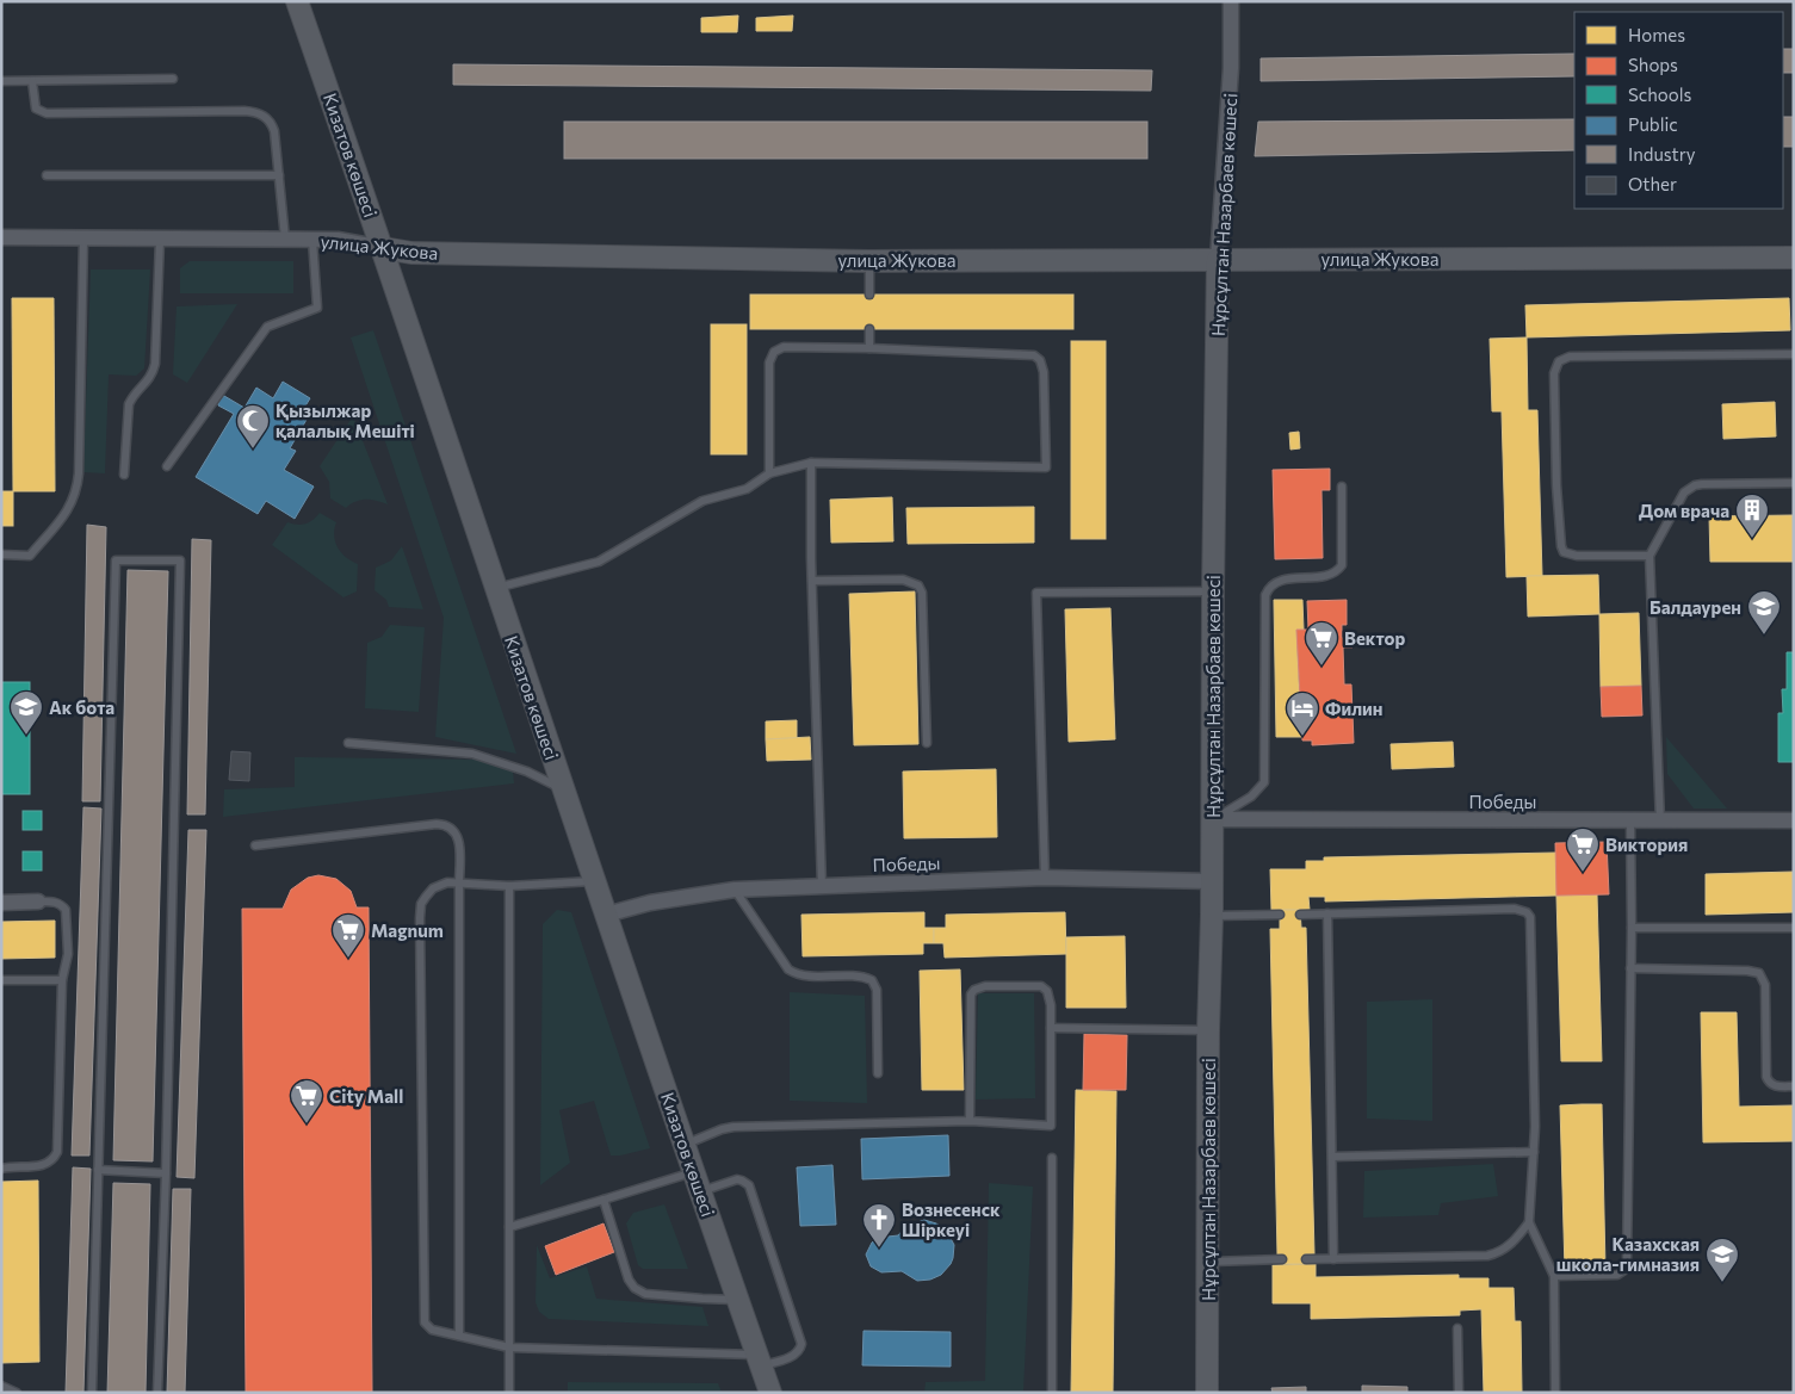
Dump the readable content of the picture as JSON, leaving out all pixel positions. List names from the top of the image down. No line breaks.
{"streets":{"main road":["Кизатов көшесі","Нұрсұлтан Назарбаев көшесі","улица Жукова"],"street":["Победы"]},"crossings":[["Кизатов көшесі","улица Жукова"],["Кизатов көшесі","Победы"],["Нұрсұлтан Назарбаев көшесі","улица Жукова"],["Нұрсұлтан Назарбаев көшесі","Победы"]],"places":{"mosque":["Қызылжар қалалық Мешіті"],"building":["Дом врача"],"school or university":["Балдаурен","Ак бота","Казахская школа-гимназия"],"supermarket":["Вектор","Виктория","Magnum","City Mall"],"hotel":["Филин"],"church":["Вознесенск Шіркеуі"]},"legend":["Homes","Shops","Schools","Public","Industry","Other"]}
